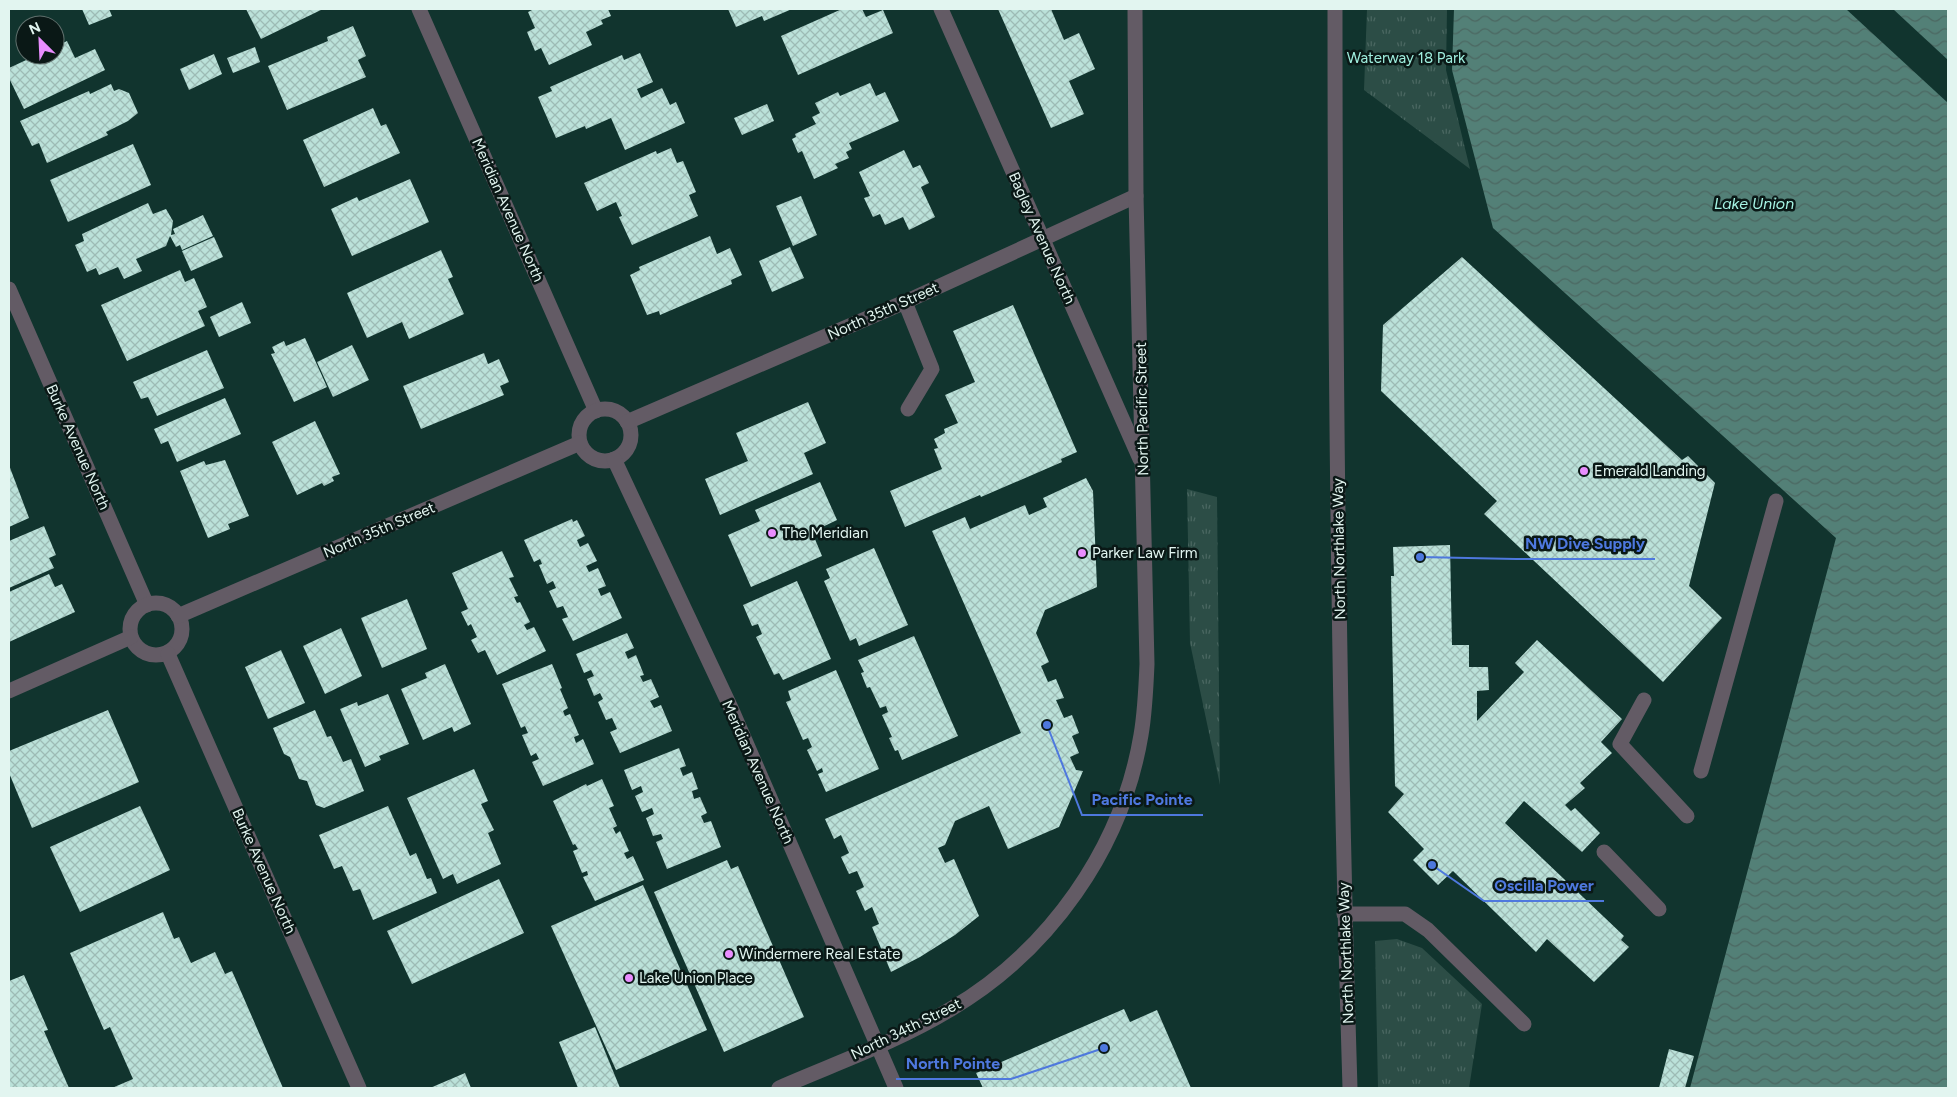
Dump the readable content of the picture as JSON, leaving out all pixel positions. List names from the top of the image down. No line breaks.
{"streets":{"street":["Meridian Avenue North","Bagley Avenue North","North 35th Street","North Pacific Street","Burke Avenue North","North Northlake Way","North 34th Street"]},"crossings":[["Meridian Avenue North","North 35th Street"],["Meridian Avenue North","North 34th Street"],["Bagley Avenue North","North 35th Street"],["Bagley Avenue North","North Pacific Street"],["North 35th Street","North Pacific Street"],["North 35th Street","Burke Avenue North"],["North Pacific Street","North 34th Street"]],"water":["Lake Union"],"parks":["Waterway 18 Park"],"places":["Emerald Landing","The Meridian","Parker Law Firm","NW Dive Supply","Pacific Pointe","Oscilla Power","Windermere Real Estate","Lake Union Place","North Pointe"],"north":"top left"}
